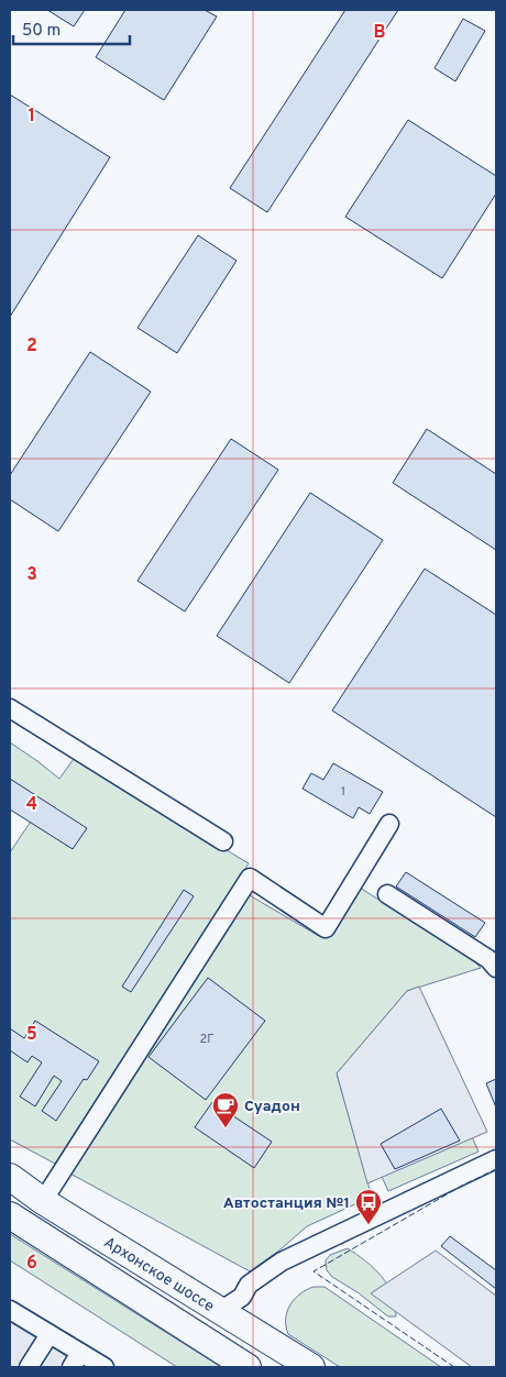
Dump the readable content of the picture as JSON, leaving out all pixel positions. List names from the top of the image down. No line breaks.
{"streets":{"highway":["Архонское шоссе"]},"places":{"cafe":["Суадон"],"bus stop":["Автостанция №1"]},"house_numbers":["1","2Г"],"scale_bar":"50 m","grid":{"columns":["B"],"rows":["1","2","3","4","5","6"]}}
